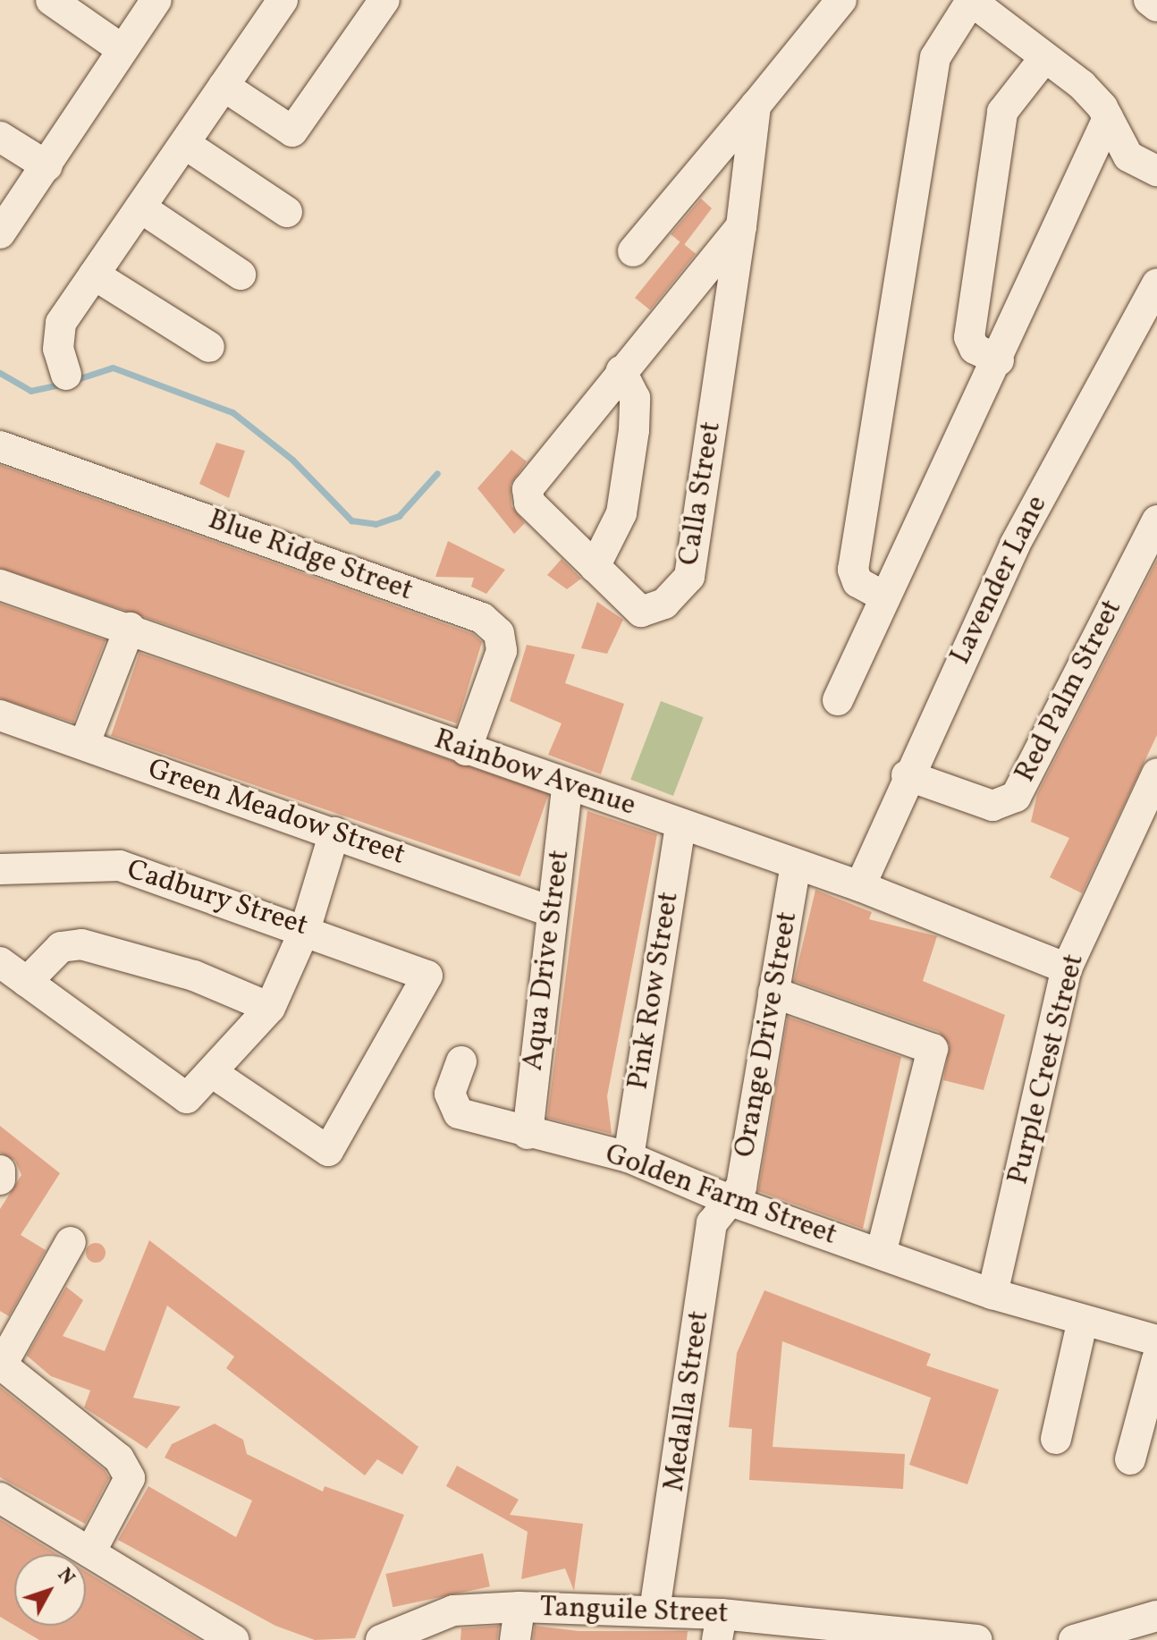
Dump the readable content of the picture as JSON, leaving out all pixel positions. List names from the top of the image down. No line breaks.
{"streets":{"street":["Calla Street","Blue Ridge Street","Lavender Lane","Red Palm Street","Rainbow Avenue","Green Meadow Street","Cadbury Street","Aqua Drive Street","Pink Row Street","Orange Drive Street","Purple Crest Street","Golden Farm Street","Medalla Street","Tanguile Street"]},"crossings":[["Blue Ridge Street","Rainbow Avenue"],["Lavender Lane","Red Palm Street"],["Lavender Lane","Rainbow Avenue"],["Rainbow Avenue","Aqua Drive Street"],["Rainbow Avenue","Pink Row Street"],["Rainbow Avenue","Orange Drive Street"],["Rainbow Avenue","Purple Crest Street"],["Green Meadow Street","Aqua Drive Street"],["Aqua Drive Street","Golden Farm Street"],["Pink Row Street","Golden Farm Street"],["Orange Drive Street","Golden Farm Street"],["Orange Drive Street","Medalla Street"],["Purple Crest Street","Golden Farm Street"],["Golden Farm Street","Medalla Street"],["Medalla Street","Tanguile Street"]],"north":"top right"}
